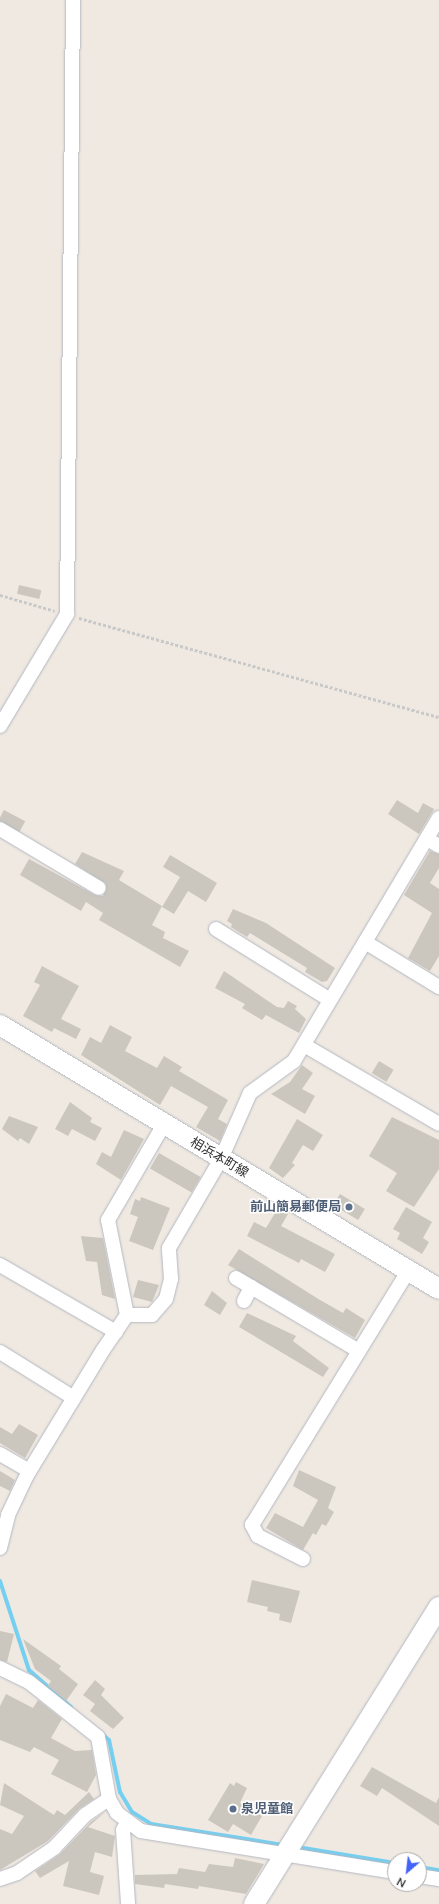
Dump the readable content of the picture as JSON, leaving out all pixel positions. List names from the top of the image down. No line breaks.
{"streets":{"main road":["相浜本町線"]},"places":["前山簡易郵便局","泉児童館"],"north":"bottom left"}
